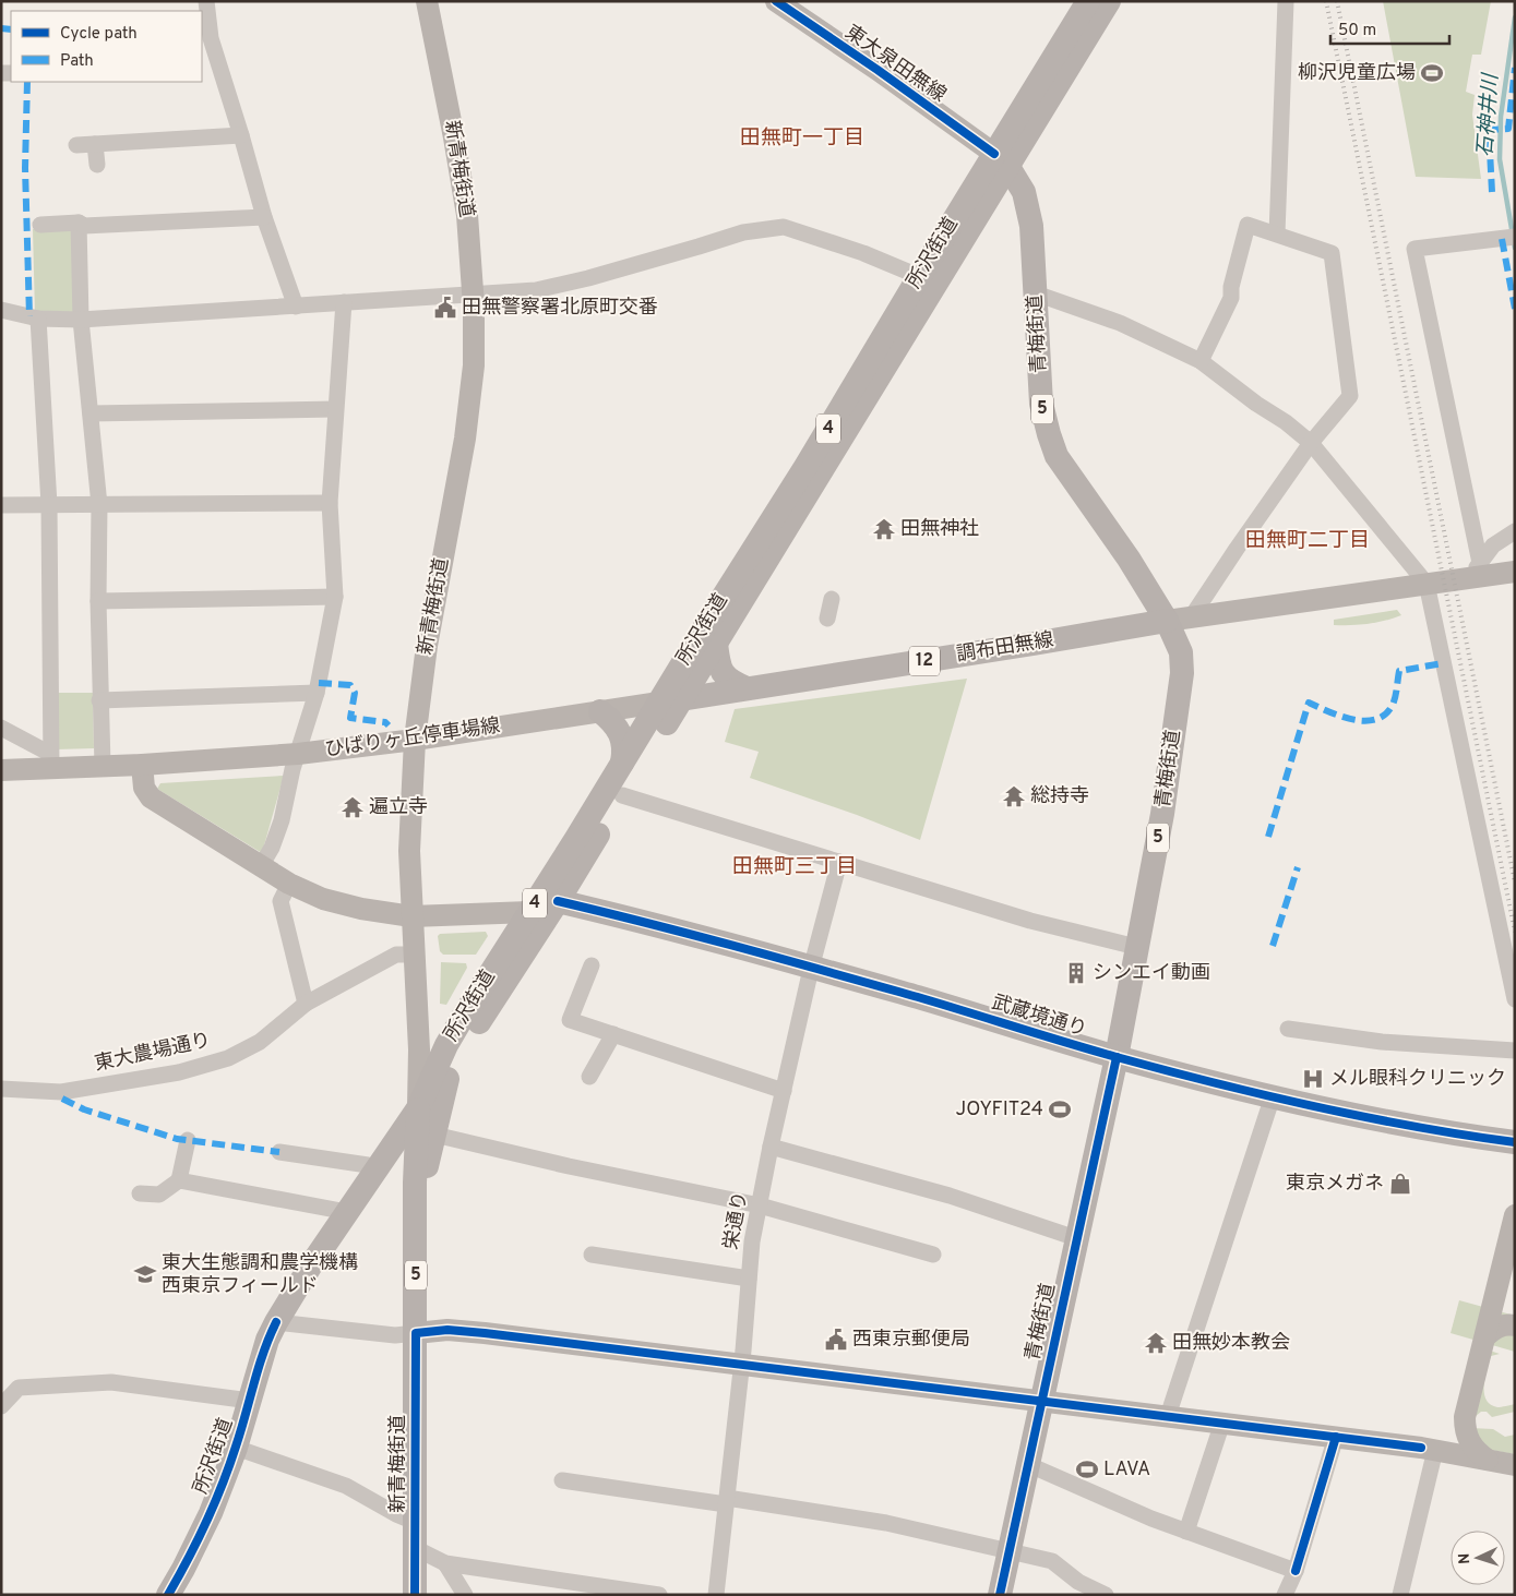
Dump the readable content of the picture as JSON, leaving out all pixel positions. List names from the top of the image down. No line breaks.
{"streets":{"main road":["東大泉田無線","新青梅街道","所沢街道","青梅街道","5","4","調布田無線","12","ひばりヶ丘停車場線","武蔵境通り"],"street":["東大農場通り","栄通り"]},"crossings":[["東大泉田無線","所沢街道"],["東大泉田無線","青梅街道"],["東大泉田無線","4"],["新青梅街道","所沢街道"],["新青梅街道","ひばりヶ丘停車場線"],["新青梅街道","東大農場通り"],["所沢街道","青梅街道"],["所沢街道","4"],["所沢街道","調布田無線"],["所沢街道","ひばりヶ丘停車場線"],["所沢街道","武蔵境通り"],["青梅街道","4"],["青梅街道","調布田無線"],["青梅街道","武蔵境通り"],["調布田無線","ひばりヶ丘停車場線"],["武蔵境通り","栄通り"]],"districts":["田無町一丁目","田無町二丁目","田無町三丁目"],"water":["石神井川"],"places":{"sports":["柳沢児童広場","JOYFIT24","LAVA"],"public building":["田無警察署北原町交番","西東京郵便局"],"temple":["田無神社","総持寺","遍立寺","田無妙本教会"],"building":["シンエイ動画"],"hospital":["メル眼科クリニック"],"shop":["東京メガネ"],"school or university":["東大生態調和農学機構 西東京フィールド"]},"legend":["Cycle path","Path"],"scale_bar":"50 m","north":"left"}
